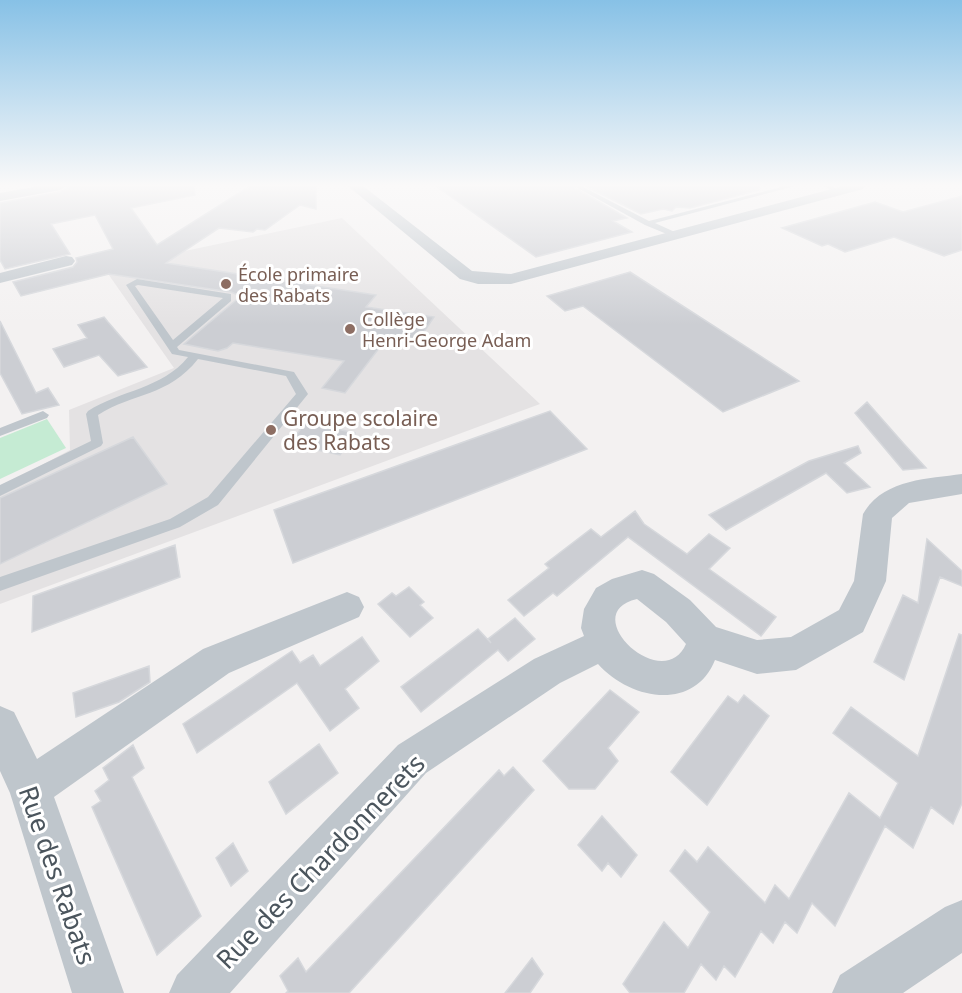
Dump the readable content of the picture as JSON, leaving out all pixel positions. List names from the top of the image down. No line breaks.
{"streets":{"street":["Rue des Chardonnerets","Rue des Rabats"]},"places":["École primaire des Rabats","Collège Henri-George Adam","Groupe scolaire des Rabats"]}
